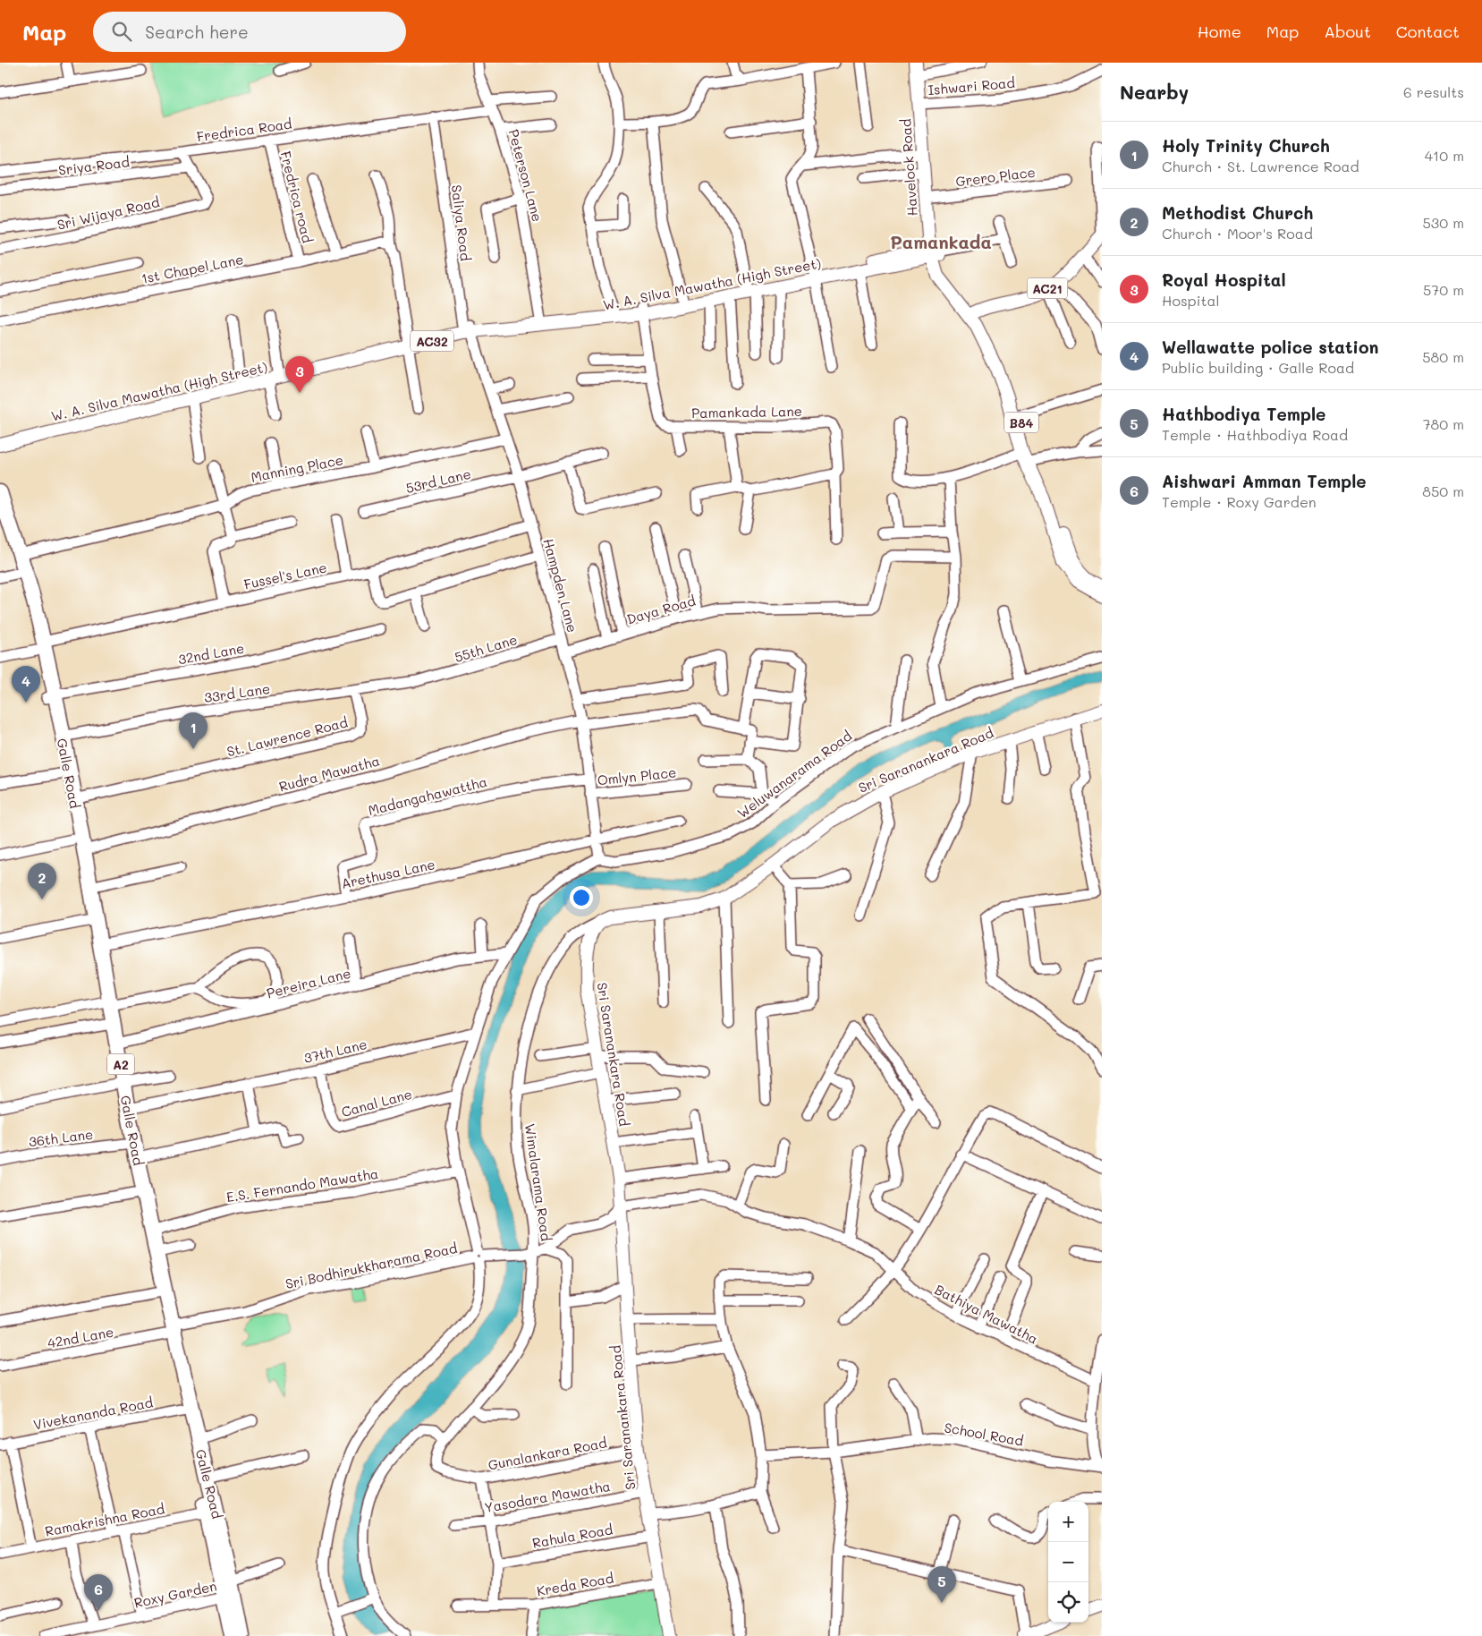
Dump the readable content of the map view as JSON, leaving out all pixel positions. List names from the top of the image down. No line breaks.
{"streets":{"highway":["Galle Road","A2"],"main road":["Havelock Road","W. A. Silva Mawatha (High Street)","AC21","AC32","B84","Sri Saranankara Road"],"street":["Ishwari Road","Fredrica Road","Sriya Road","Peterson Lane","Grero Place","Fredrica road","Sri Wijaya Road","Saliya Road","1st Chapel Lane","Pamankada Lane","Manning Place","53rd Lane","Fussel's Lane","Hampden Lane","Daya Road","55th Lane","32nd Lane","33rd Lane","St. Lawrence Road","Rudra Mawatha","Weluwanarama Road","Omlyn Place","Madangahawattha","Arethusa Lane","Pereira Lane","37th Lane","Canal Lane","36th Lane","Wimalarama Road","E.S. Fernando Mawatha","Sri Bodhirukkharama Road","Bathiya Mawatha","42nd Lane","Vivekananda Road","School Road","Gunalankara Road","Yasodara Mawatha","Ramakrishna Road","Rahula Road","Kreda Road","Roxy Garden"]},"crossings":[["Ishwari Road","Havelock Road"],["Fredrica Road","Peterson Lane"],["Fredrica Road","Fredrica road"],["Fredrica Road","Saliya Road"],["Sriya Road","Sri Wijaya Road"],["Havelock Road","Grero Place"],["Havelock Road","W. A. Silva Mawatha (High Street)"],["Havelock Road","AC21"],["Peterson Lane","W. A. Silva Mawatha (High Street)"],["Fredrica road","1st Chapel Lane"],["Saliya Road","W. A. Silva Mawatha (High Street)"],["Saliya Road","Hampden Lane"],["W. A. Silva Mawatha (High Street)","Pamankada Lane"],["W. A. Silva Mawatha (High Street)","Hampden Lane"],["Manning Place","Hampden Lane"],["Manning Place","Galle Road"],["53rd Lane","Hampden Lane"],["Fussel's Lane","Hampden Lane"],["Fussel's Lane","Galle Road"],["Hampden Lane","Daya Road"],["Hampden Lane","55th Lane"],["Hampden Lane","Rudra Mawatha"],["Hampden Lane","Weluwanarama Road"],["Hampden Lane","Omlyn Place"],["Hampden Lane","Madangahawattha"],["Hampden Lane","Arethusa Lane"],["55th Lane","33rd Lane"],["32nd Lane","Galle Road"],["33rd Lane","St. Lawrence Road"],["33rd Lane","Galle Road"],["St. Lawrence Road","Galle Road"],["Sri Saranankara Road","Wimalarama Road"],["Sri Saranankara Road","Bathiya Mawatha"],["Sri Saranankara Road","Gunalankara Road"],["Sri Saranankara Road","Yasodara Mawatha"],["Sri Saranankara Road","Rahula Road"],["Sri Saranankara Road","Kreda Road"],["Galle Road","Rudra Mawatha"],["Galle Road","Arethusa Lane"],["Galle Road","Pereira Lane"],["Galle Road","37th Lane"],["Galle Road","36th Lane"],["Galle Road","E.S. Fernando Mawatha"],["Galle Road","Sri Bodhirukkharama Road"],["Galle Road","42nd Lane"],["Galle Road","Vivekananda Road"],["Galle Road","Ramakrishna Road"],["Galle Road","Roxy Garden"],["Madangahawattha","Arethusa Lane"],["37th Lane","Canal Lane"],["Wimalarama Road","Sri Bodhirukkharama Road"],["Wimalarama Road","Gunalankara Road"],["Sri Bodhirukkharama Road","42nd Lane"]],"districts":["Pamankada"],"page":{"header":"Map","search":"Search here","nav":["Home","Map","About","Contact"],"heading":["Nearby","6 results"],"list":[{"mark":"1","name":"Holy Trinity Church","note":"Church · St. Lawrence Road","value":"410 m"},{"mark":"2","name":"Methodist Church","note":"Church · Moor's Road","value":"530 m"},{"mark":"3","name":"Royal Hospital","note":"Hospital","value":"570 m"},{"mark":"4","name":"Wellawatte police station","note":"Public building · Galle Road","value":"580 m"},{"mark":"5","name":"Hathbodiya Temple","note":"Temple · Hathbodiya Road","value":"780 m"},{"mark":"6","name":"Aishwari Amman Temple","note":"Temple · Roxy Garden","value":"850 m"}],"pins":["3","4","1","2","5","6"],"map_buttons":["+","−"]}}
